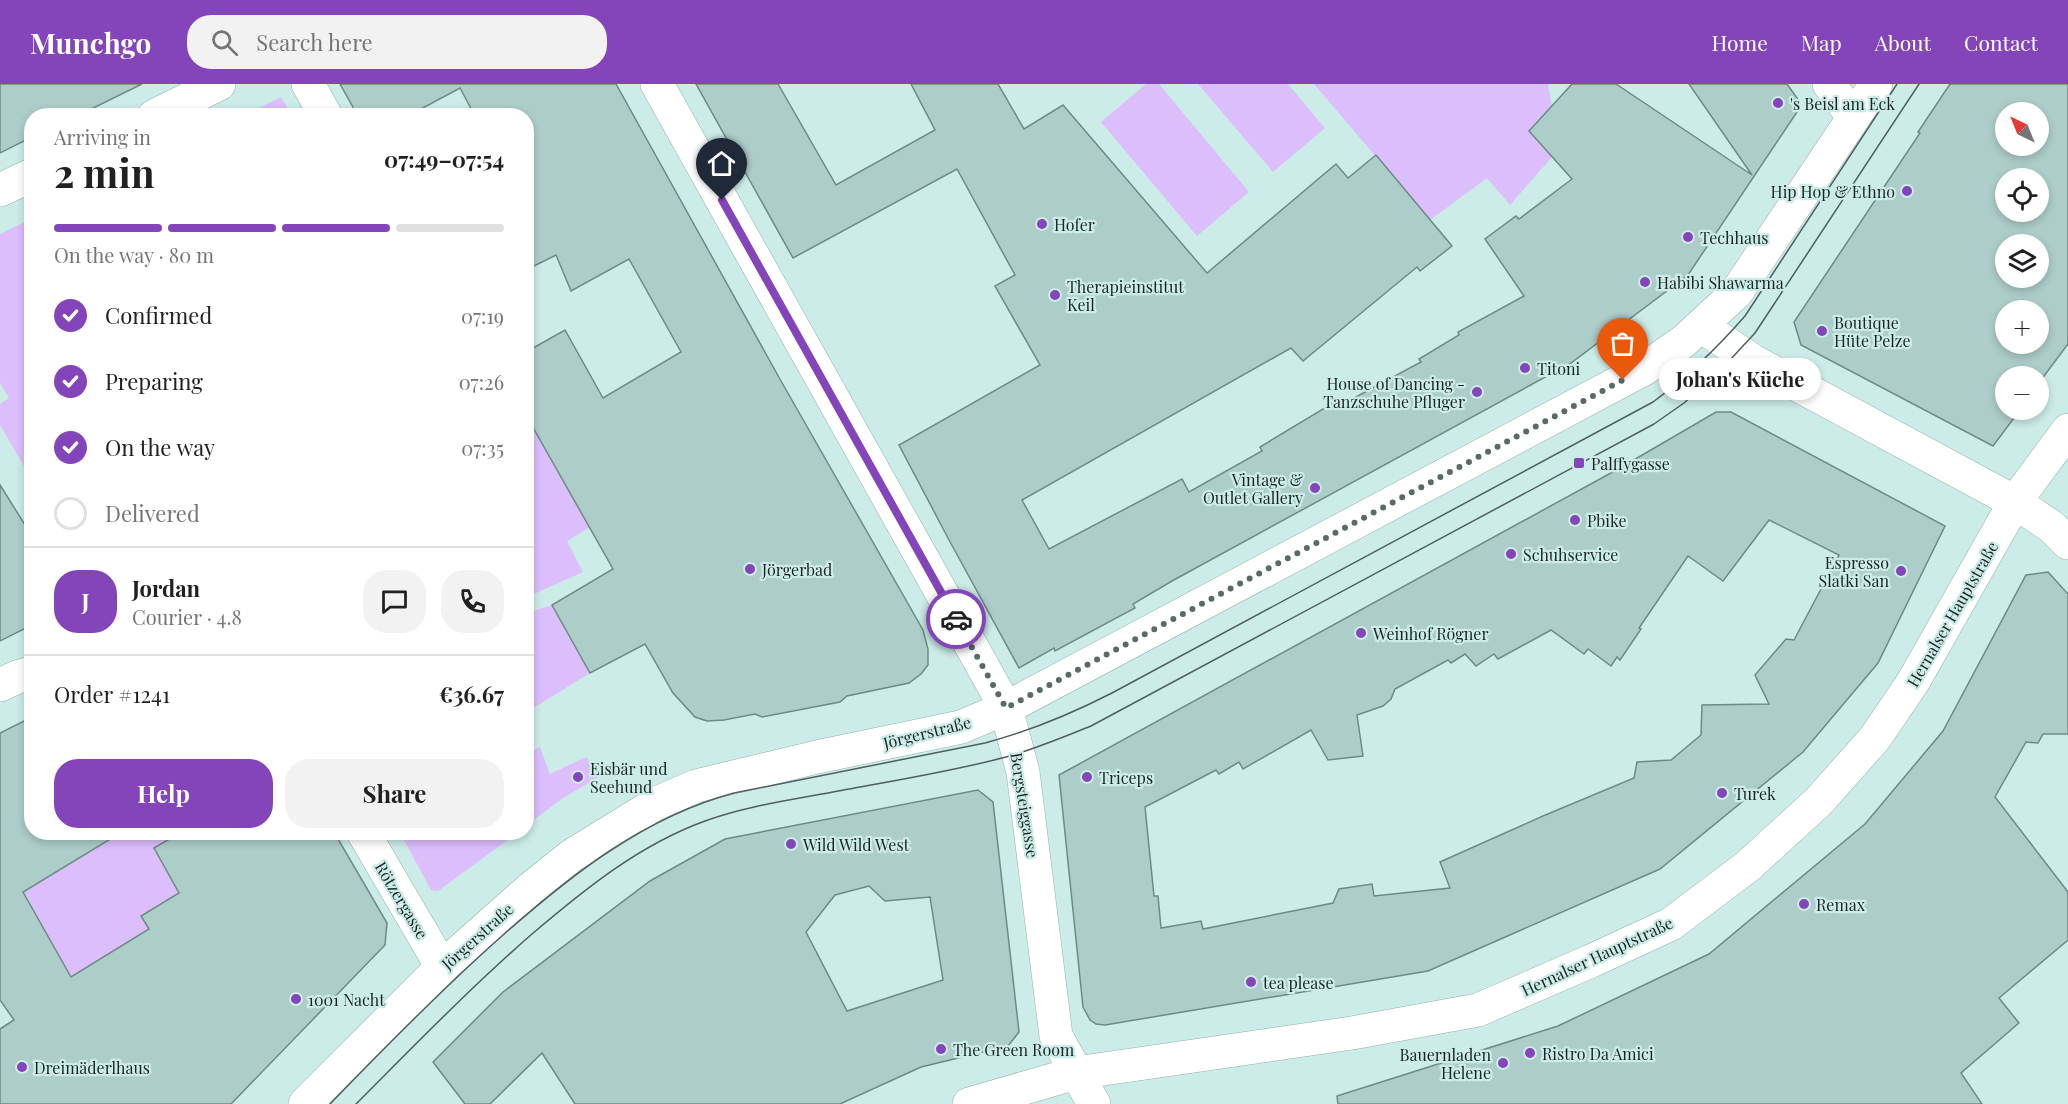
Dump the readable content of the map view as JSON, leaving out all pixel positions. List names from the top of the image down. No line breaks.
{"streets":{"main road":["Hernalser Hauptstraße","Jörgerstraße","Bergsteiggasse","Rötzergasse"]},"crossings":[["Hernalser Hauptstraße","Bergsteiggasse"],["Jörgerstraße","Bergsteiggasse"],["Jörgerstraße","Rötzergasse"]],"places":{"other":["'s Beisl am Eck","Hip Hop & Ethno","Hofer","Techhaus","Habibi Shawarma","Therapieinstitut Keil","Boutique Hüte Pelze","Titoni","Johan's Küche","House of Dancing - Tanzschuhe Pfluger","Vintage & Outlet Gallery","Pbike","Schuhservice","Jörgerbad","Espresso Slatki San","Weinhof Rögner","Eisbär und Seehund","Triceps","Turek","Wild Wild West","Remax","tea please","1001 Nacht","The Green Room","Ristro Da Amici","Bauernladen Helene","Dreimäderlhaus"],"transit":["Palffygasse"]},"north":"top left","page":{"header":"Munchgo","search":"Search here","nav":["Home","Map","About","Contact"],"map_buttons":["+","−"],"heading":["2 min","Arriving in","07:49–07:54"],"panel":["Jordan","Courier · 4.8","Order #1241","€36.67"],"bar":"On the way · 80 m","list":[["Confirmed","07:19"],["Preparing","07:26"],["On the way","07:35"],"Delivered"],"bubble":"Johan's Küche","round":"J","buttons":["Help","Share"]}}
